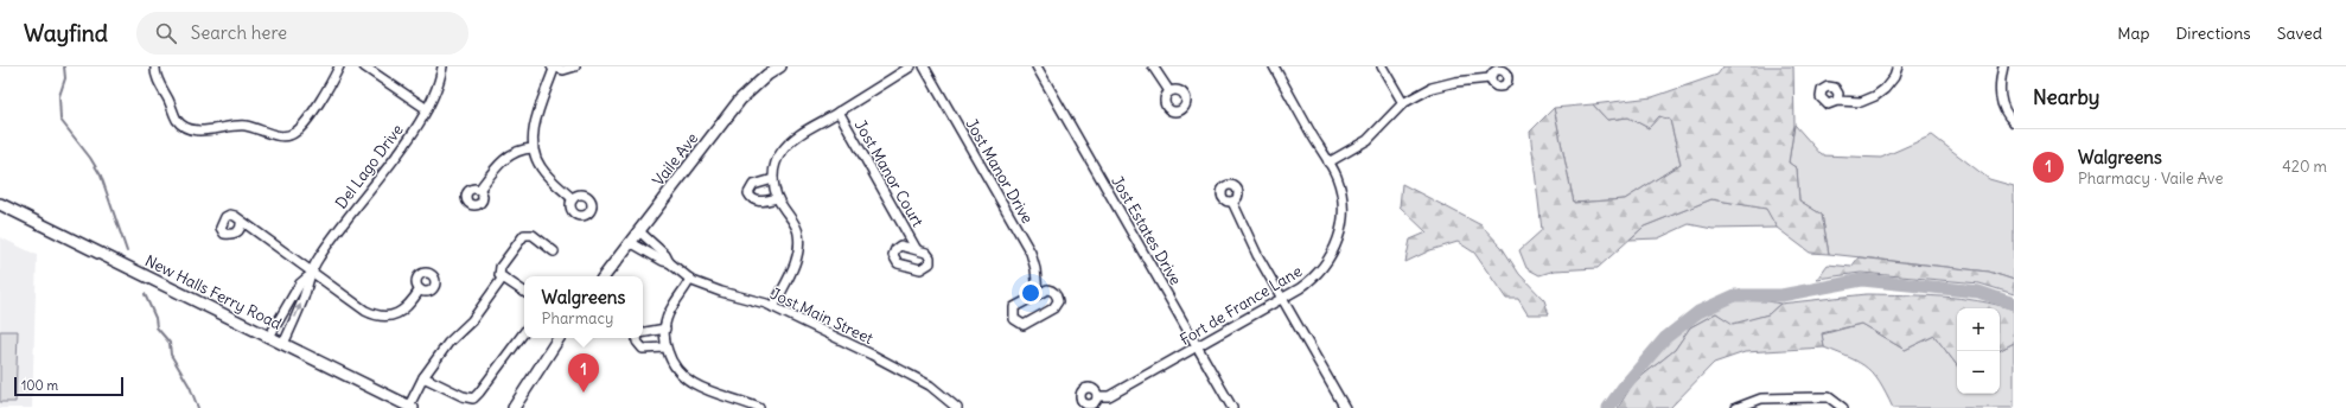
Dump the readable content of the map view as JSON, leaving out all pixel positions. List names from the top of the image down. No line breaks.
{"streets":{"main road":["Vaile Ave","New Halls Ferry Road"],"street":["Del Lago Drive","Jost Manor Drive","Jost Manor Court","Jost Estates Drive","Fort de France Lane","Jost Main Street"]},"crossings":[["Vaile Ave","Jost Main Street"],["Del Lago Drive","New Halls Ferry Road"],["Jost Estates Drive","Fort de France Lane"]],"scale_bar":"100 m","page":{"header":"Wayfind","search":"Search here","nav":["Map","Directions","Saved"],"heading":"Nearby","list":[{"mark":"1","name":"Walgreens","note":"Pharmacy · Vaile Ave","value":"420 m"}],"popup":["Walgreens","Pharmacy"],"map_buttons":["+","−"],"pins":"1","scale":"100 m"}}
